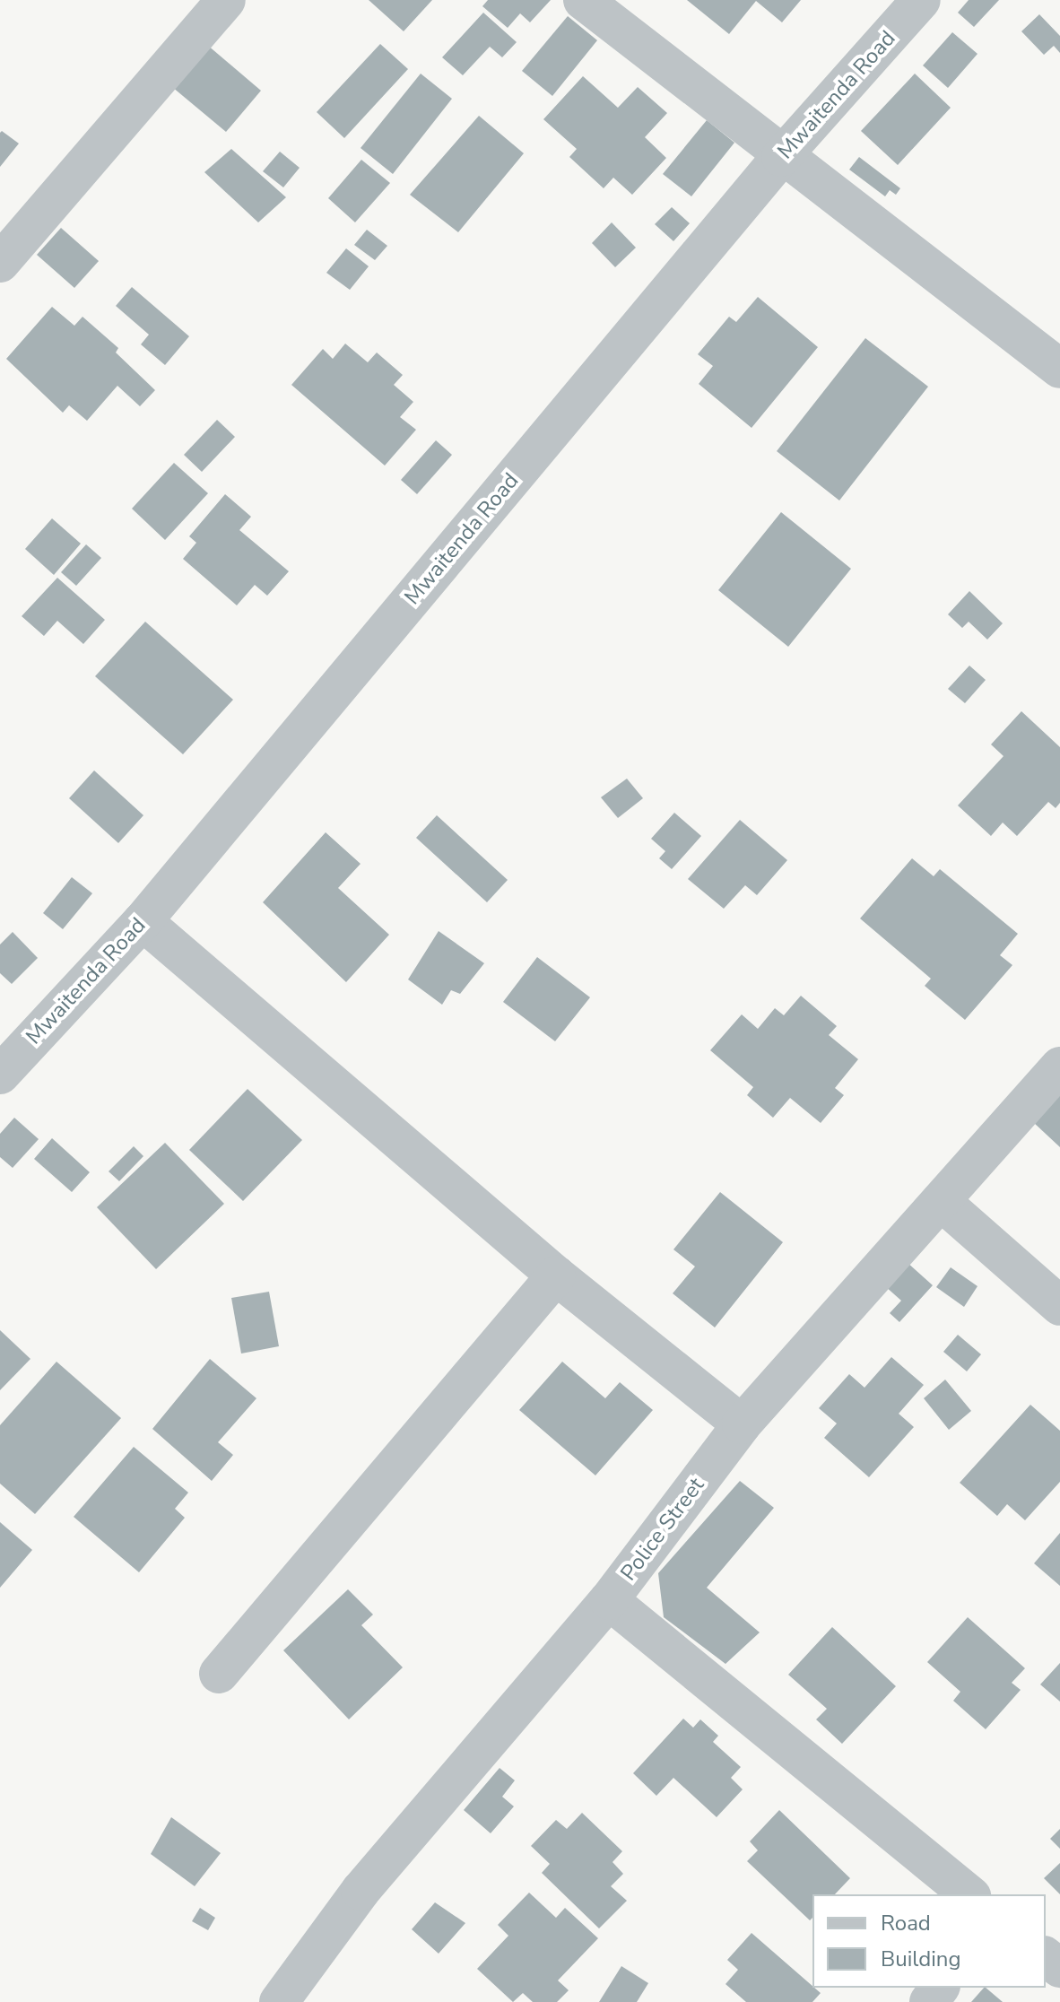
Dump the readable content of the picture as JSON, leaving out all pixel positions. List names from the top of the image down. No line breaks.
{"streets":{"street":["Mwaitenda Road","Police Street"]},"legend":["Road","Building"]}
